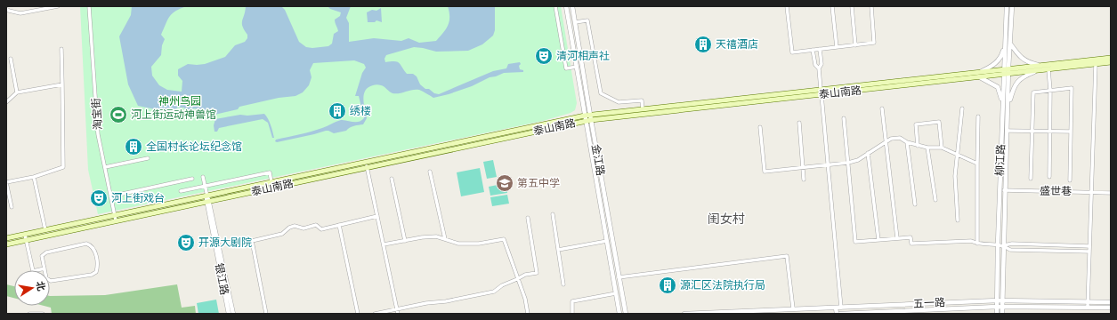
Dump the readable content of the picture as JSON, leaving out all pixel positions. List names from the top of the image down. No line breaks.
{"streets":{"main road":["泰山南路"],"street":["淘宝街","金江路","柳江路","盛世巷","银江路","五一路"]},"crossings":[["泰山南路","淘宝街"],["泰山南路","金江路"],["泰山南路","柳江路"],["泰山南路","银江路"],["柳江路","盛世巷"],["柳江路","五一路"]],"districts":["闺女村"],"parks":["神州鸟园"],"places":{"building":["天禧酒店","绣楼","全国村长论坛纪念馆","源汇区法院执行局"],"theatre":["清河相声社","河上街戏台","开源大剧院"],"sports":["河上街运动神兽馆"],"school or university":["第五中学"]},"north":"right"}
